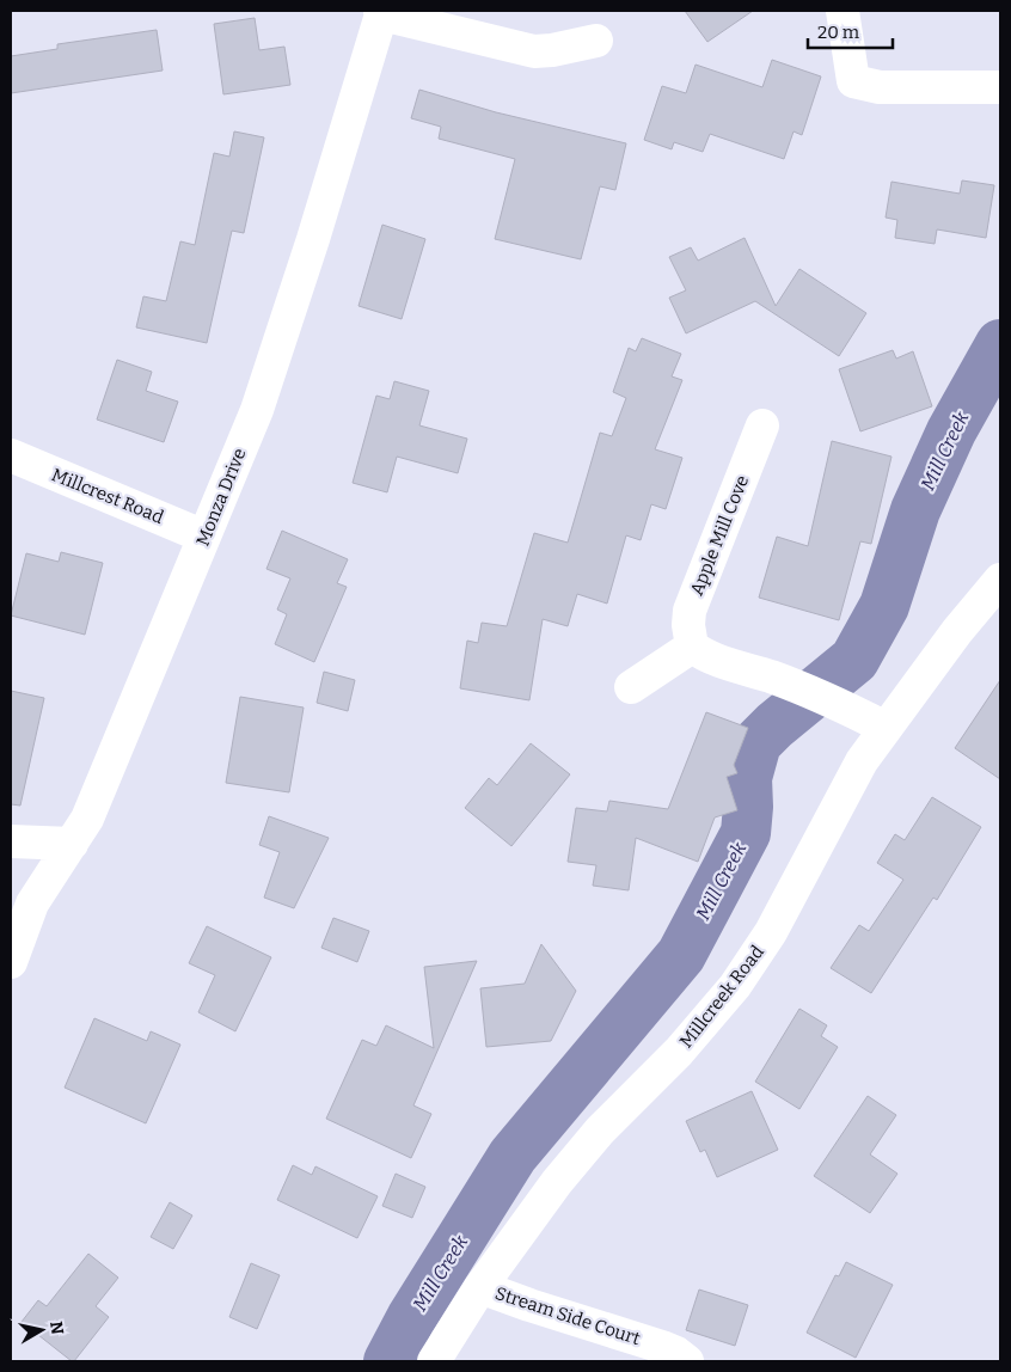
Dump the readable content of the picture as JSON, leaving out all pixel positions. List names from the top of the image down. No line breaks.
{"streets":{"street":["Millcrest Road","Monza Drive","Apple Mill Cove","Millcreek Road","Stream Side Court"]},"crossings":[["Millcrest Road","Monza Drive"],["Millcreek Road","Stream Side Court"]],"water":["Mill Creek"],"scale_bar":"20 m","north":"right"}
